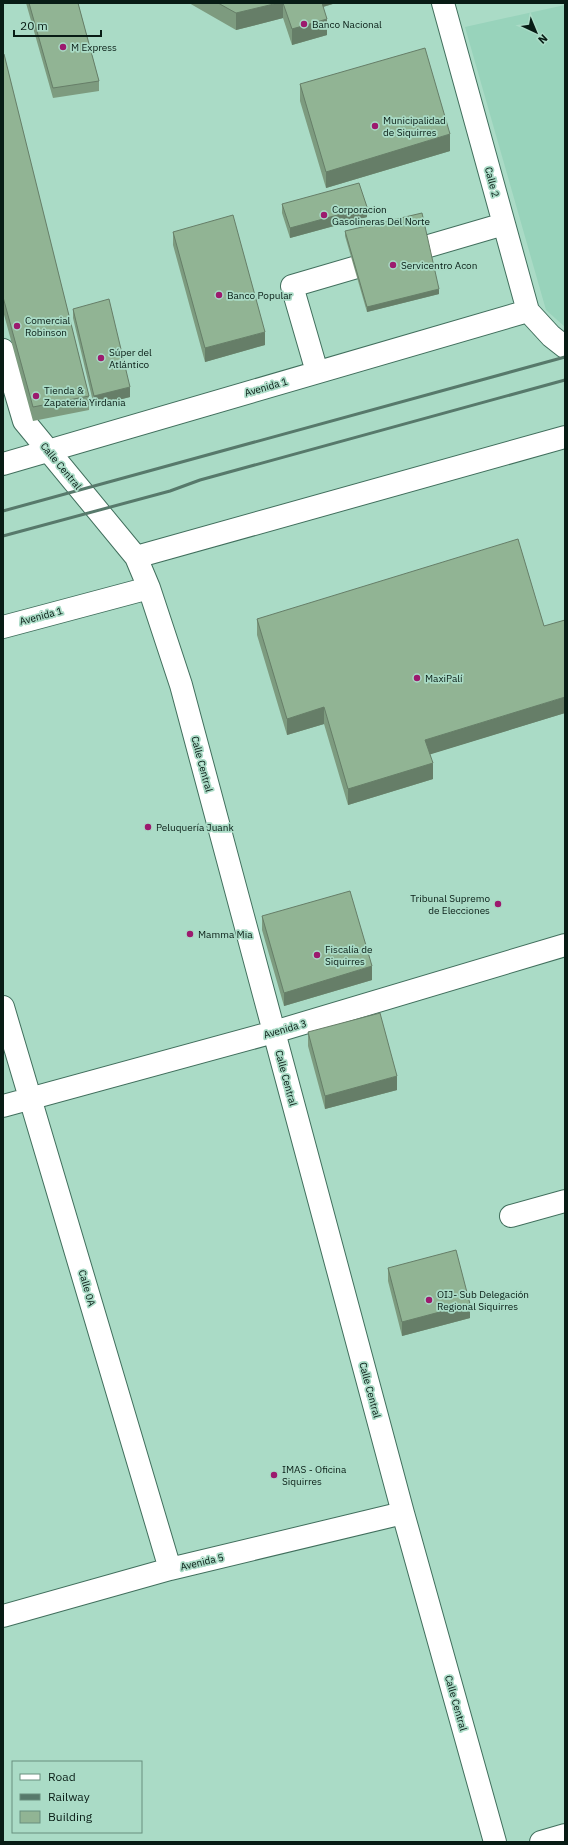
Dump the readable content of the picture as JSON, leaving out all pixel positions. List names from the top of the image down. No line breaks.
{"streets":{"street":["Calle 2","Avenida 1","Calle Central","Avenida 3","Calle 0A","Avenida 5"]},"crossings":[["Calle 2","Avenida 1"],["Avenida 1","Calle Central"],["Calle Central","Avenida 3"],["Calle Central","Avenida 5"],["Avenida 3","Calle 0A"],["Calle 0A","Avenida 5"]],"places":["Banco Nacional","M Express","Municipalidad de Siquirres","Corporacion Gasolineras Del Norte","Servicentro Acon","Banco Popular","Comercial Robinson","Súper del Atlántico","Tienda & Zapatería Yirdania","MaxiPalí","Peluquería Juank","Tribunal Supremo de Elecciones","Mamma Mia","Fiscalía de Siquirres","OIJ- Sub Delegación Regional Siquirres","IMAS - Oficina Siquirres"],"legend":["Road","Railway","Building"],"scale_bar":"20 m","north":"bottom right"}
